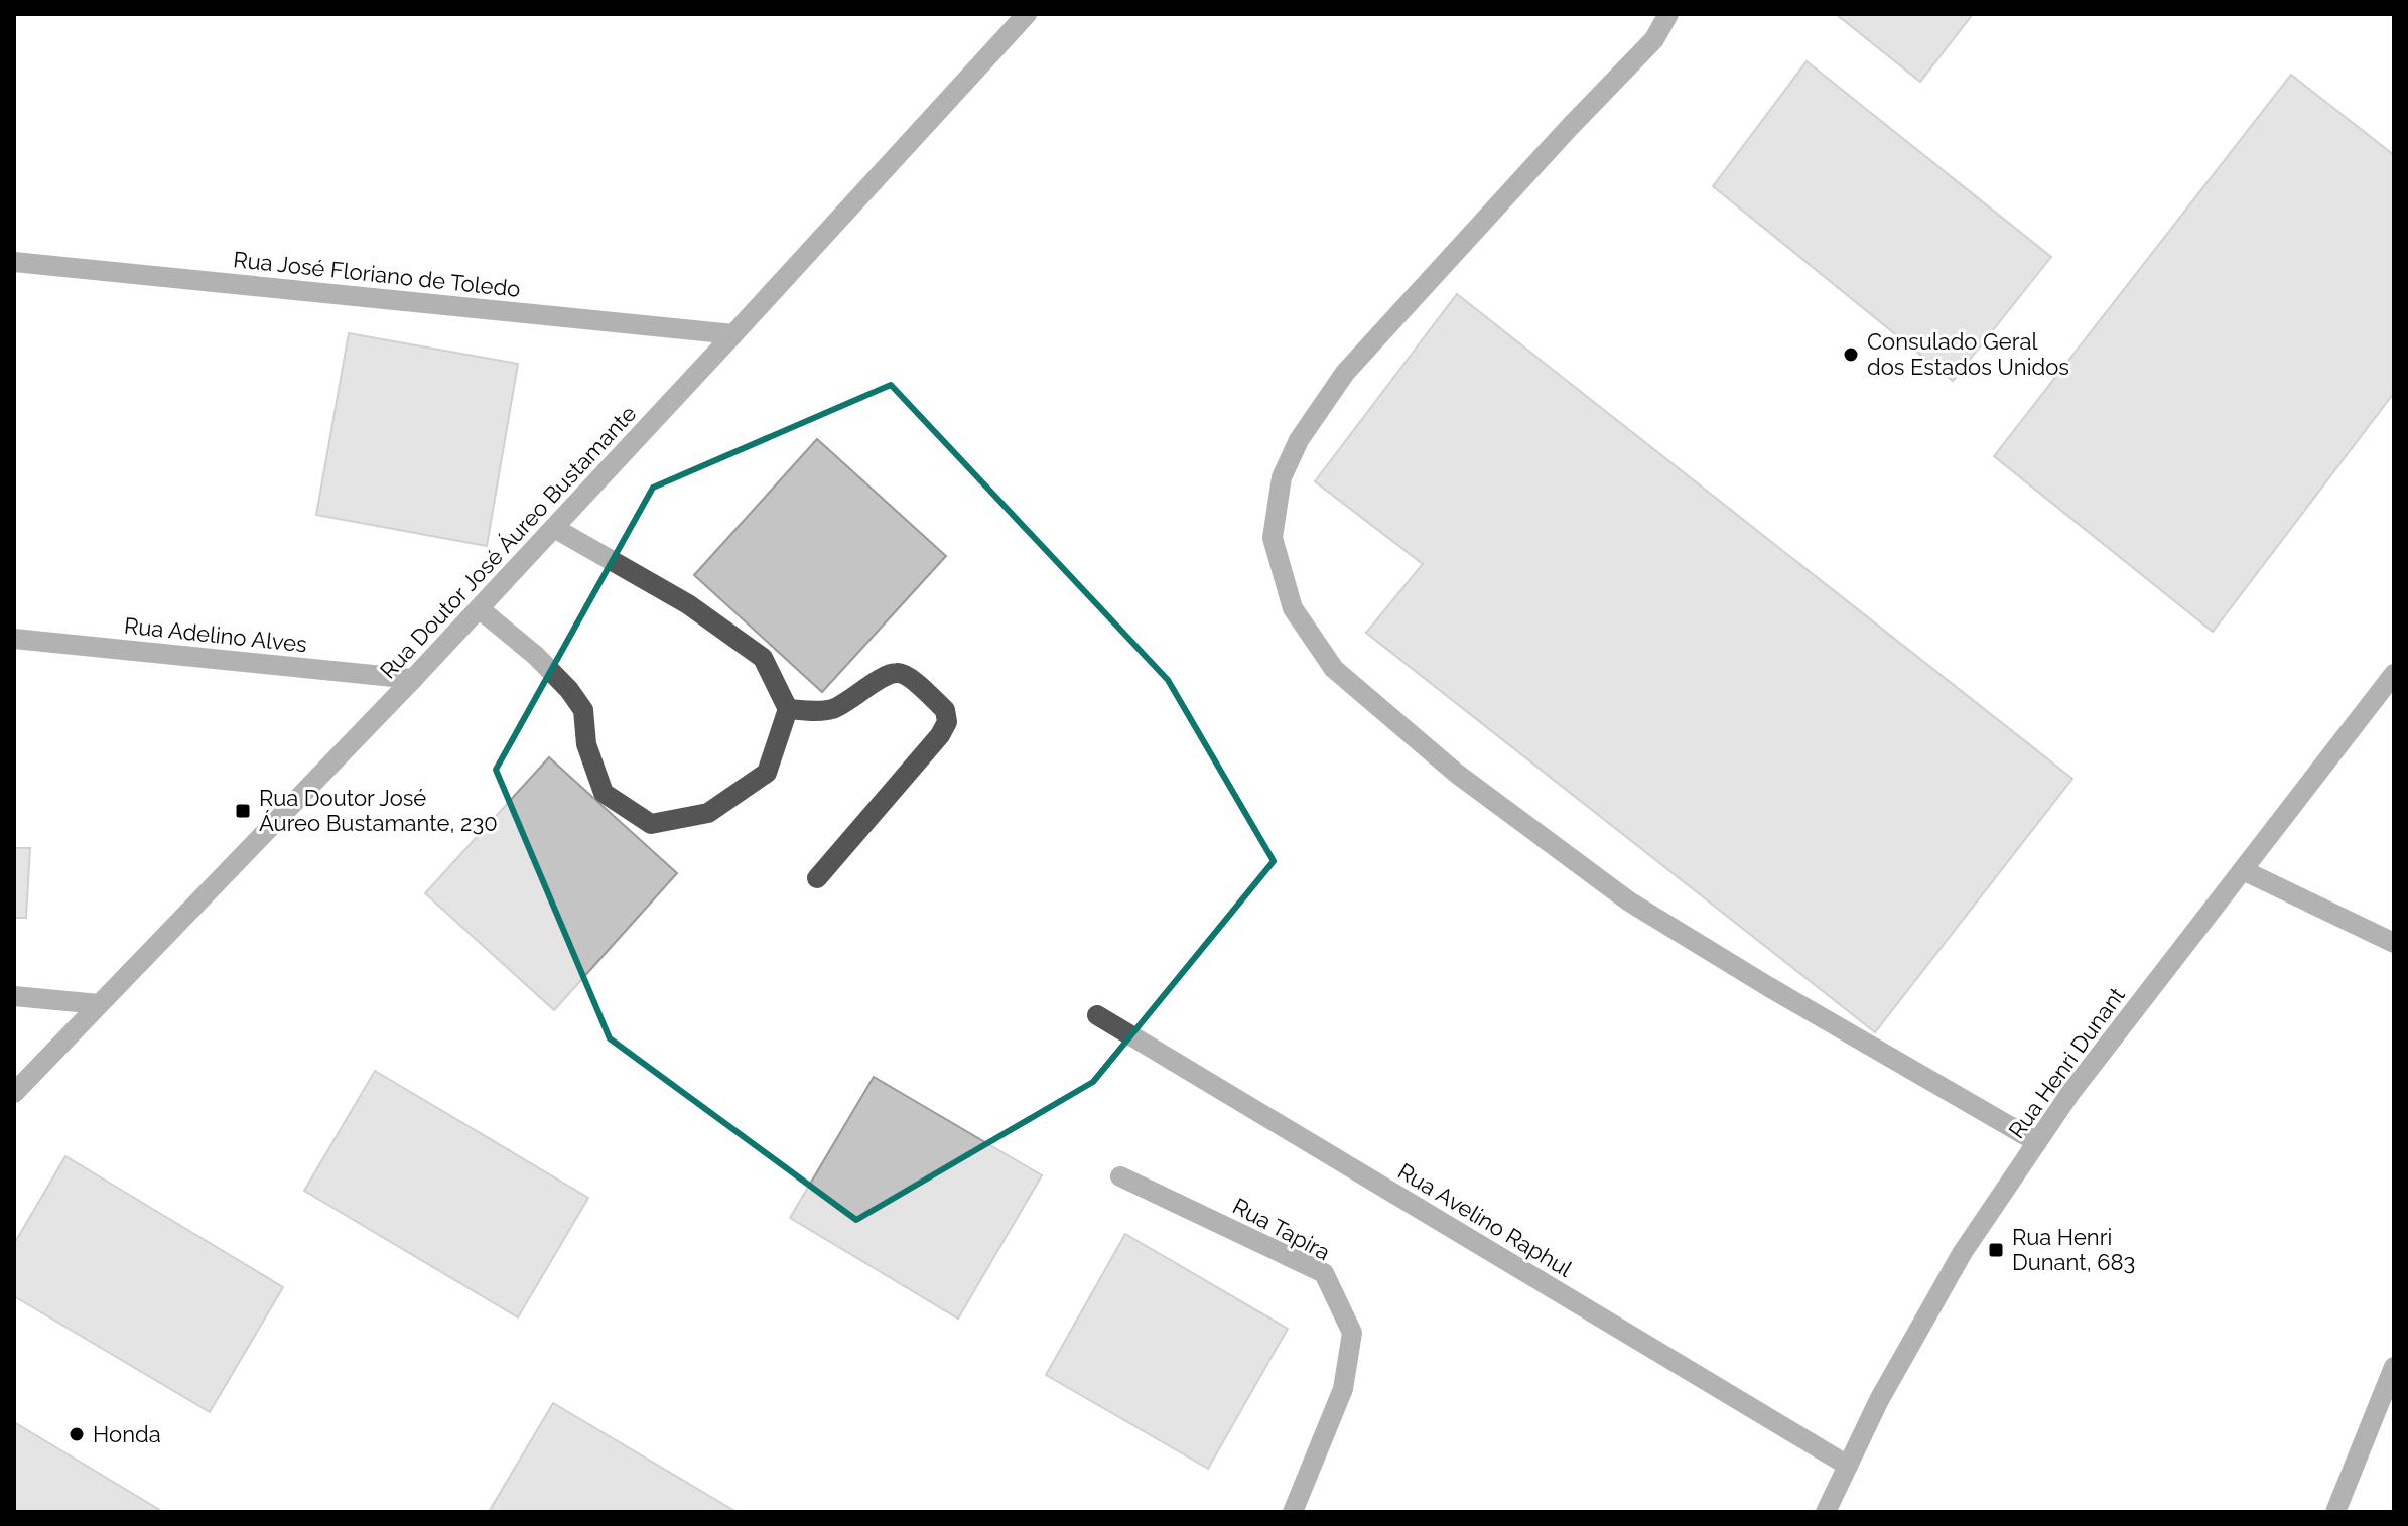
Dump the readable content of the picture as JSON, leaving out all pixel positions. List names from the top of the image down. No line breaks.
{"streets":{"street":["Rua José Floriano de Toledo","Rua Doutor José Áureo Bustamante","Rua Adelino Alves","Rua Henri Dunant","Rua Avelino Raphul","Rua Tapira"]},"crossings":[["Rua José Floriano de Toledo","Rua Doutor José Áureo Bustamante"],["Rua Doutor José Áureo Bustamante","Rua Adelino Alves"],["Rua Henri Dunant","Rua Avelino Raphul"]],"places":{"other":["Consulado Geral dos Estados Unidos","Honda"],"transit":["Rua Doutor José Áureo Bustamante, 230","Rua Henri Dunant, 683"]}}
